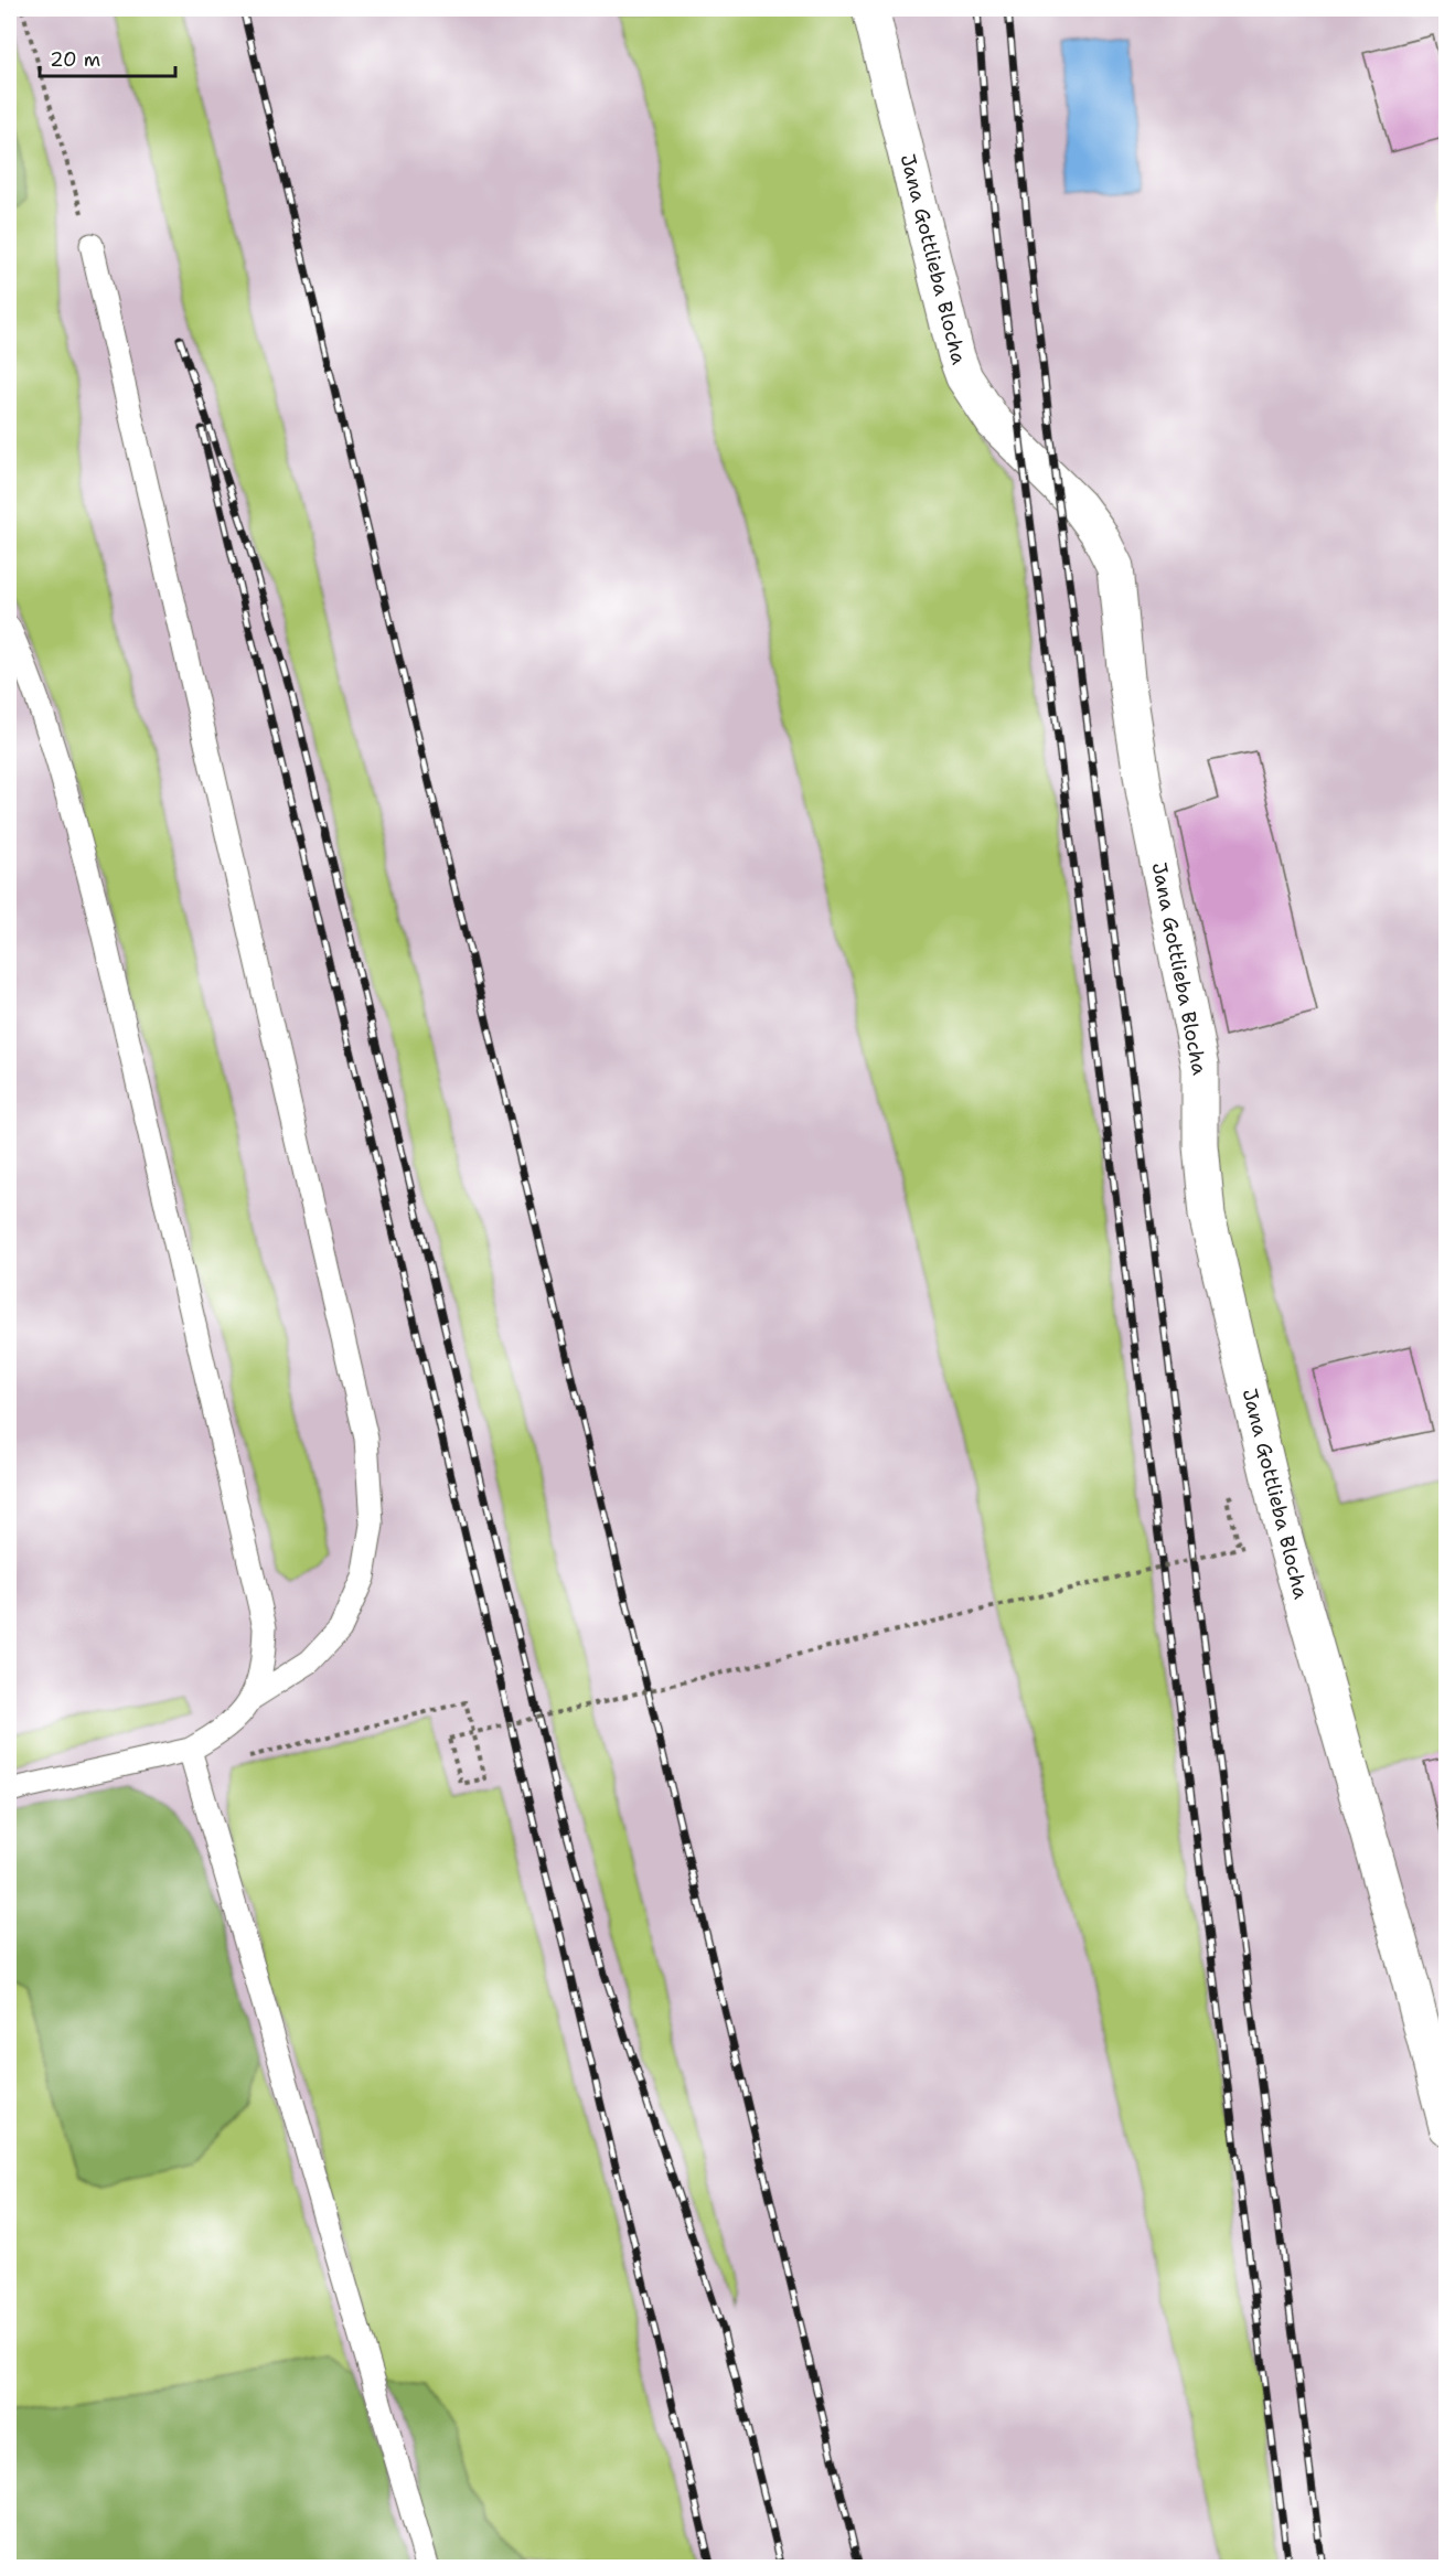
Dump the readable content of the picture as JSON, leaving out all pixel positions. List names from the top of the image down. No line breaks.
{"streets":{"street":["Jana Gottlieba Blocha"]},"scale_bar":"20 m"}
